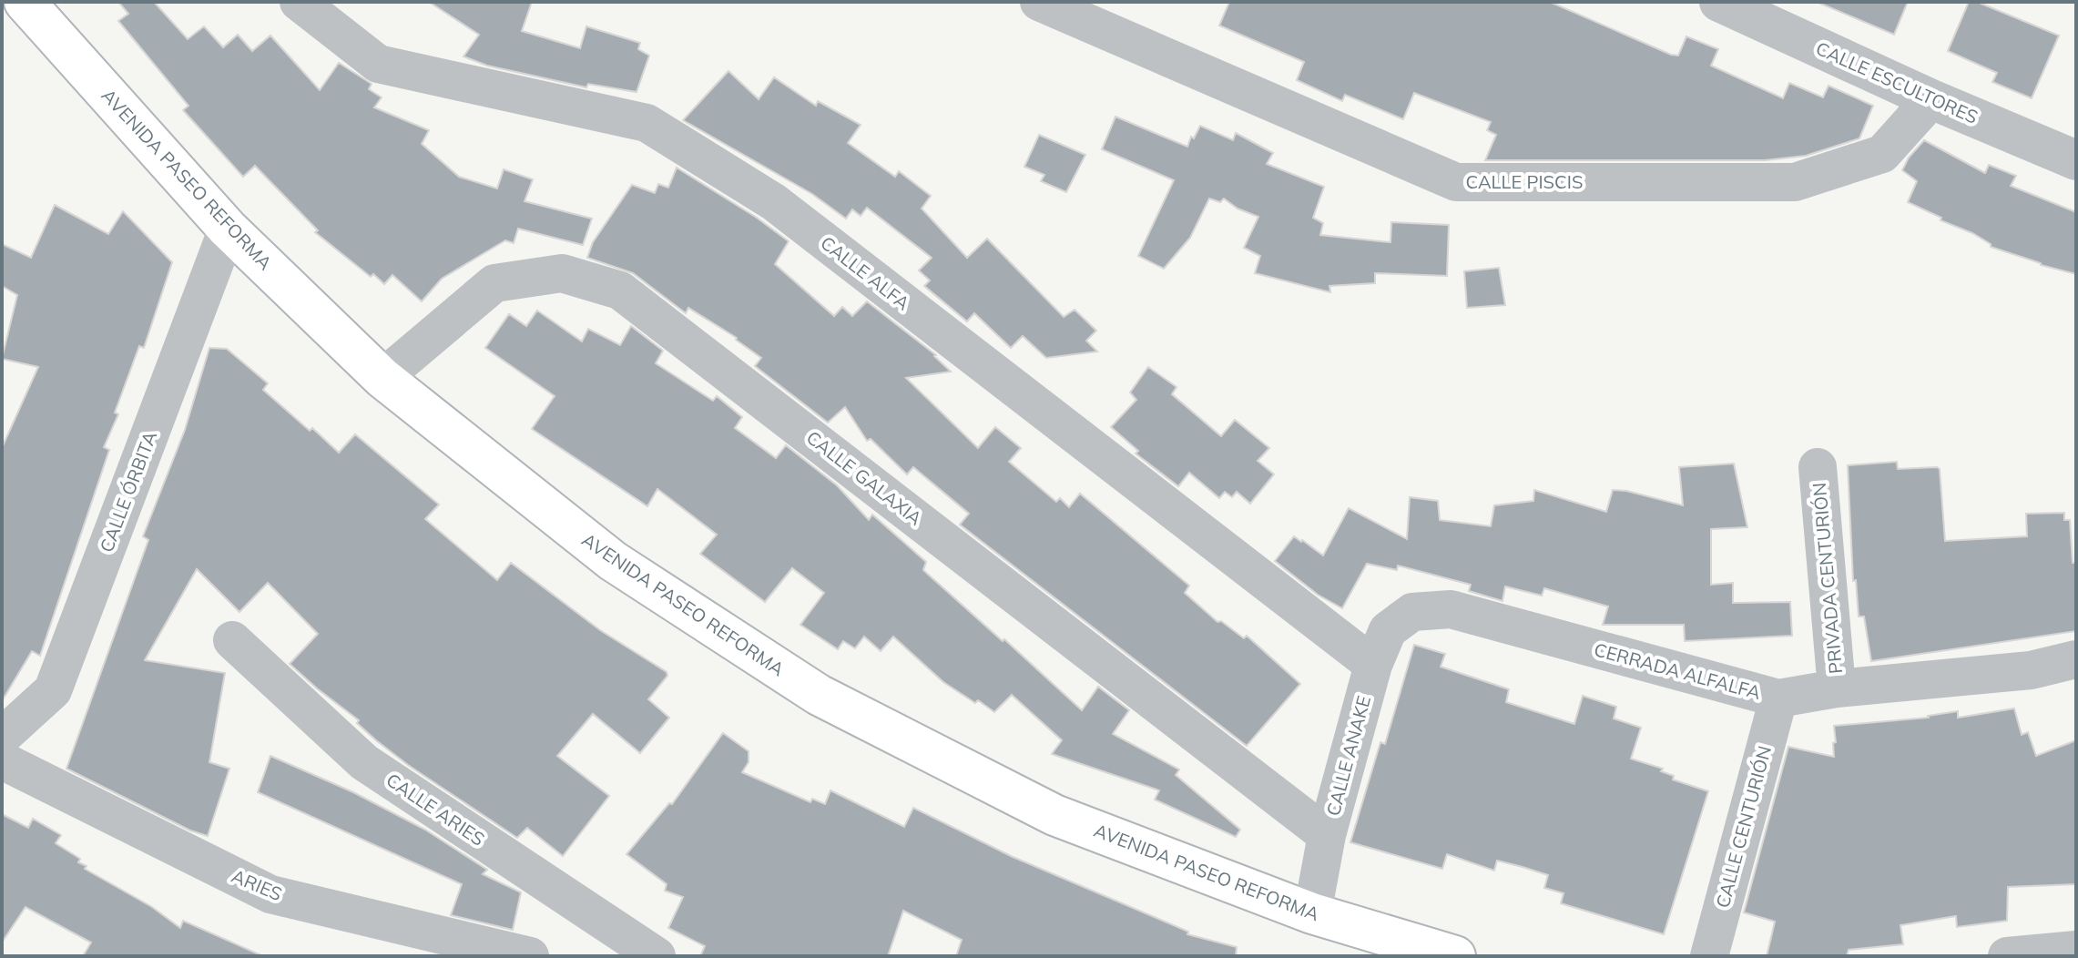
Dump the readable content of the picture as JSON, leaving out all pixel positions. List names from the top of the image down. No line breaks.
{"streets":{"main road":["AVENIDA PASEO REFORMA"],"street":["CALLE ESCULTORES","CALLE PISCIS","CALLE ALFA","CALLE GALAXIA","CALLE ÓRBITA","PRIVADA CENTURIÓN","CERRADA ALFALFA","CALLE ANAKE","CALLE ARIES","CALLE CENTURIÓN","ARIES"]},"crossings":[["CALLE ESCULTORES","CALLE PISCIS"],["AVENIDA PASEO REFORMA","CALLE GALAXIA"],["AVENIDA PASEO REFORMA","CALLE ÓRBITA"],["AVENIDA PASEO REFORMA","CALLE ANAKE"],["CALLE ALFA","CALLE ANAKE"],["CALLE GALAXIA","CALLE ANAKE"],["PRIVADA CENTURIÓN","CERRADA ALFALFA"],["CERRADA ALFALFA","CALLE ANAKE"],["CERRADA ALFALFA","CALLE CENTURIÓN"]]}
